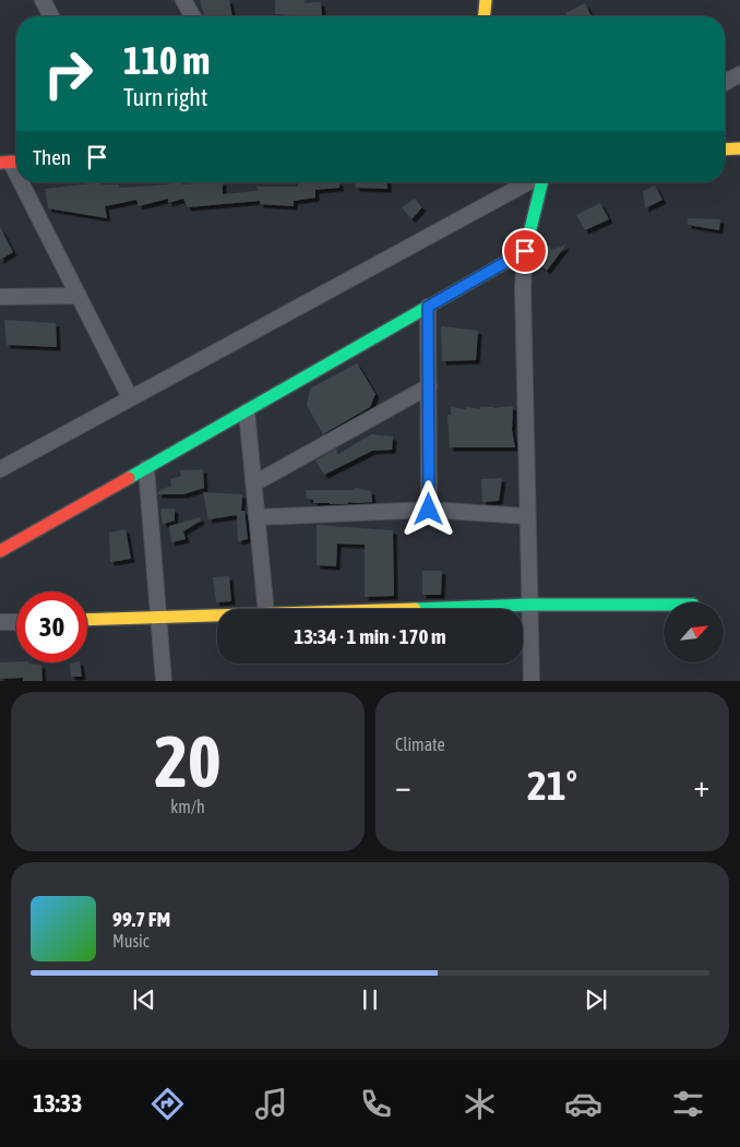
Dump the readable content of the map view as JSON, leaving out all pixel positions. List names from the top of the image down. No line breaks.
{"north":"top right","page":{"turn":["110 m","Turn right"],"then":"Then","limit":"30","trip":"13:34 · 1 min · 170 m","tile":[["20","km/h"],"Climate"],"heat":["−","21°","+"],"song":["99.7 FM","Music"],"tabs":"13:33"}}
